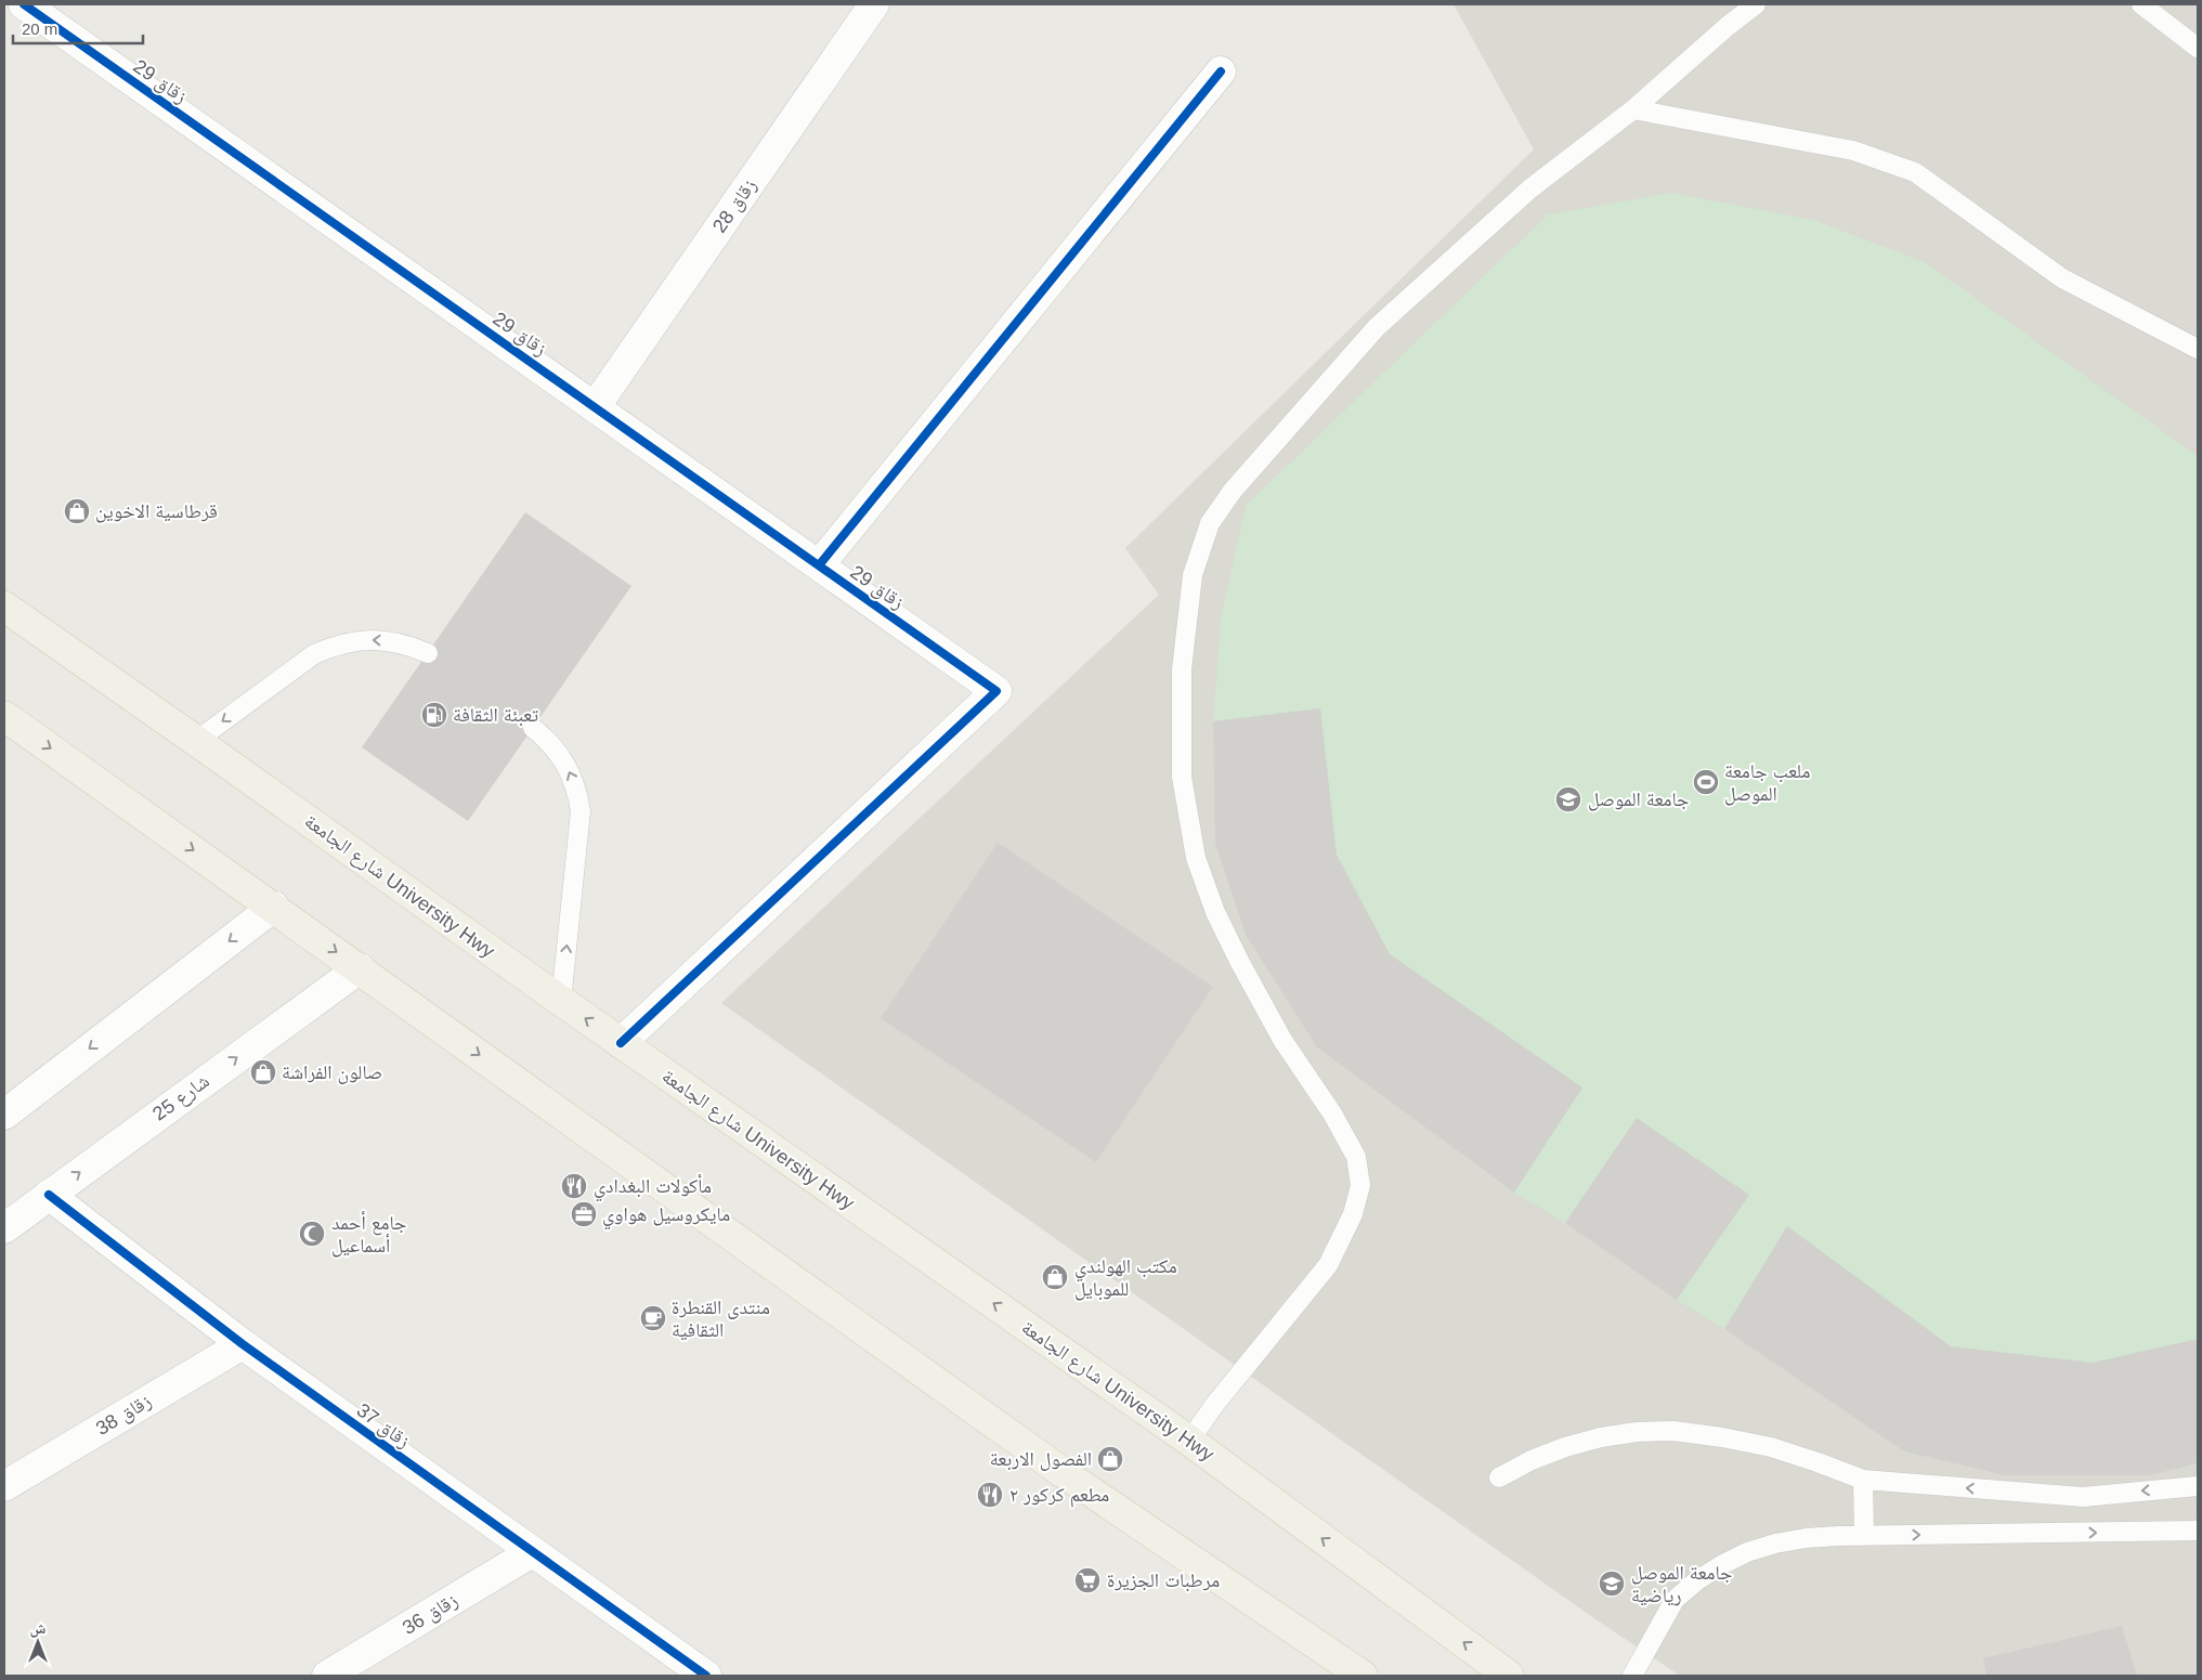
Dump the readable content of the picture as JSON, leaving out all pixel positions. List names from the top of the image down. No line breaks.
{"streets":{"main road":["شارع الجامعة University Hwy"],"street":["زقاق 29","زقاق 28","شارع 25","زقاق 38","زقاق 37","زقاق 36"]},"crossings":[["زقاق 29","زقاق 28"],["زقاق 29","شارع الجامعة University Hwy"],["شارع 25","زقاق 37"],["زقاق 38","زقاق 37"],["زقاق 37","زقاق 36"]],"places":{"shop":["قرطاسية الاخوين","صالون الفراشة","مكتب الهولندي للموبايل","الفصول الاربعة"],"fuel station":["تعبئة الثقافة"],"sports":["ملعب جامعة الموصل"],"school or university":["جامعة الموصل","جامعة الموصل رياضية"],"restaurant":["مأكولات البغدادي","مطعم كركور ٢"],"office":["مايكروسيل هواوي"],"mosque":["جامع أحمد أسماعيل"],"cafe":["منتدى القنطرة الثقافية"],"supermarket":["مرطبات الجزيرة"]},"scale_bar":"20 m","north":"top"}
